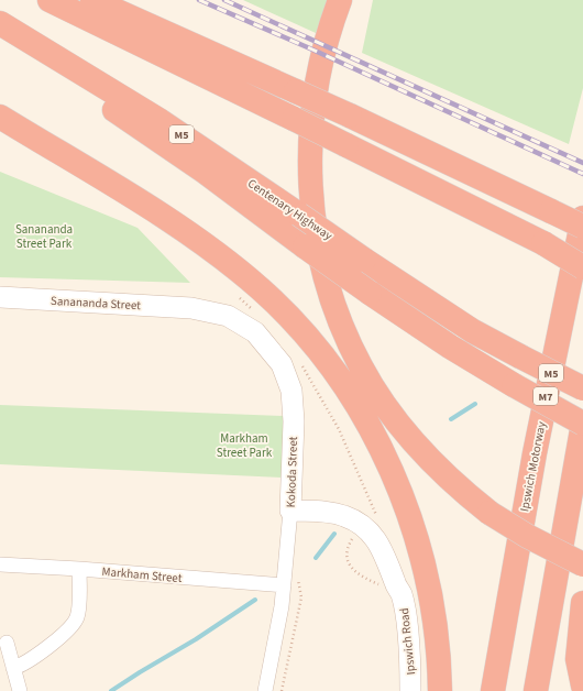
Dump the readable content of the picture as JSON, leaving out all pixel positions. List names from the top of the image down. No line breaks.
{"streets":{"highway":["M5","Centenary Highway","M7","Ipswich Motorway"],"street":["Sanananda Street","Kokoda Street","Markham Street","Ipswich Road"]},"crossings":[["Sanananda Street","Kokoda Street"],["Kokoda Street","Markham Street"],["Kokoda Street","Ipswich Road"]],"parks":["Sanananda Street Park","Markham Street Park"]}
